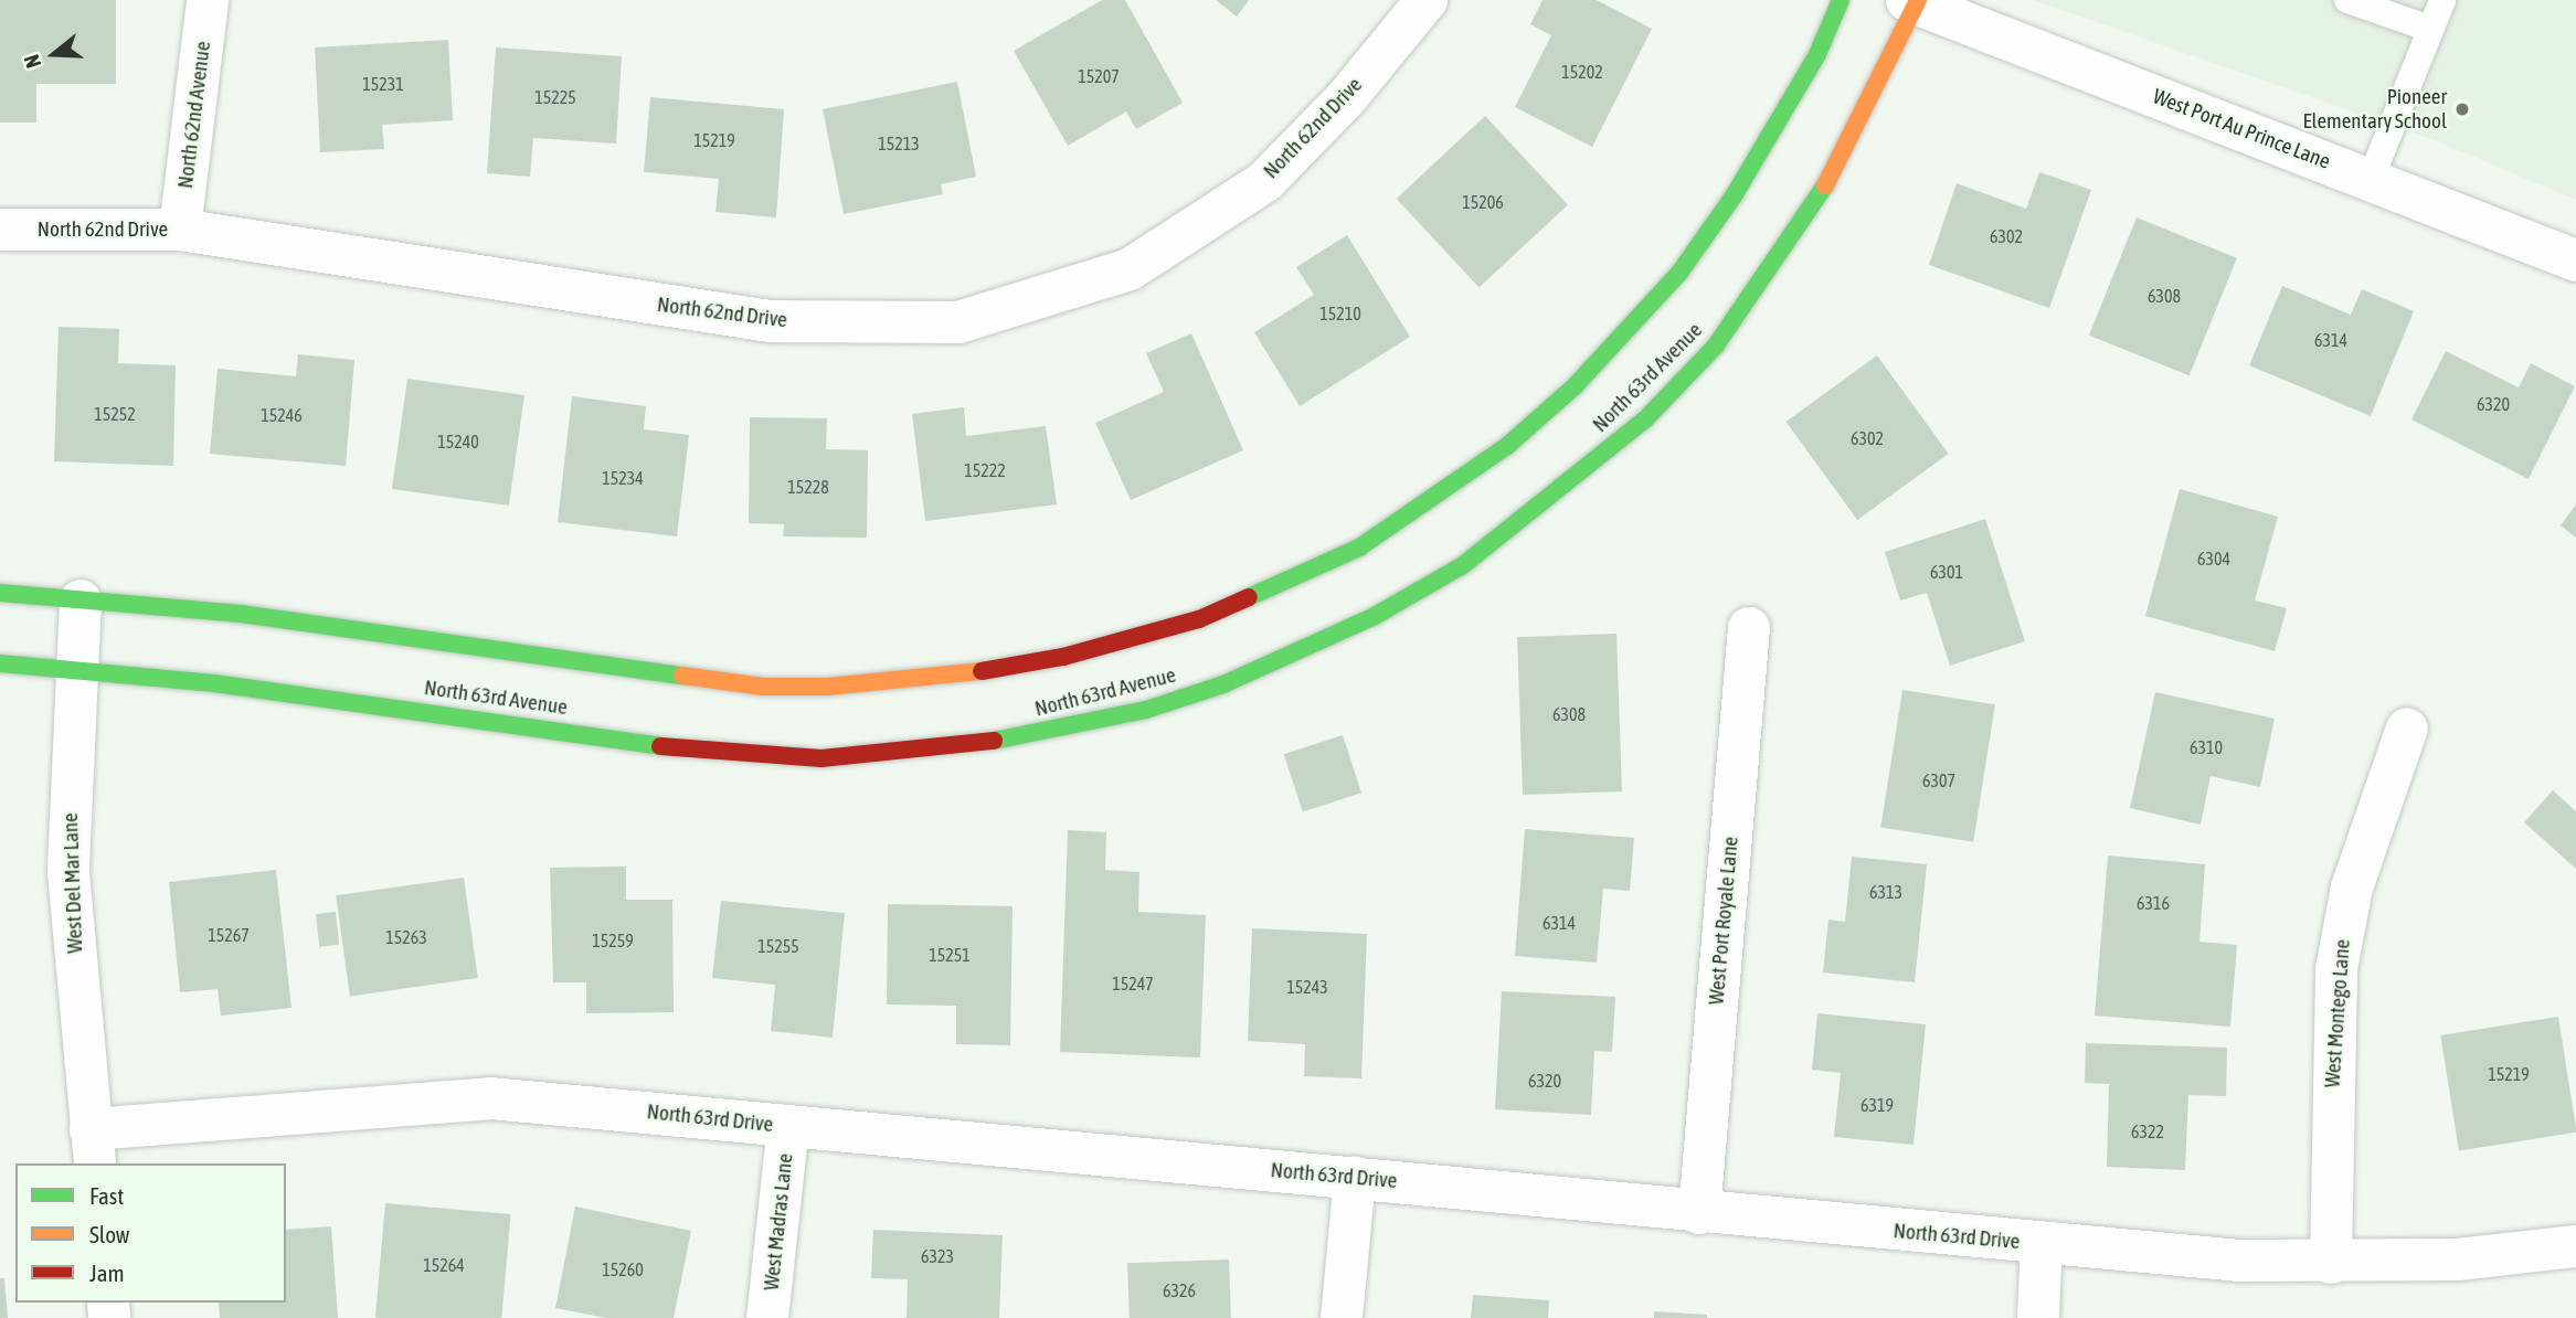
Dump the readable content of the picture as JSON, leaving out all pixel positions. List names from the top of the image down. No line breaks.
{"streets":{"street":["North 62nd Avenue","North 62nd Drive","West Port Au Prince Lane","North 63rd Avenue","West Del Mar Lane","West Port Royale Lane","West Montego Lane","North 63rd Drive","West Madras Lane"]},"crossings":[["North 62nd Avenue","North 62nd Drive"],["West Port Au Prince Lane","North 63rd Avenue"],["North 63rd Avenue","West Del Mar Lane"],["West Del Mar Lane","North 63rd Drive"],["West Port Royale Lane","North 63rd Drive"],["West Montego Lane","North 63rd Drive"],["North 63rd Drive","West Madras Lane"]],"places":["Pioneer Elementary School"],"house_numbers":["15202","15207","15231","15225","15219","15213","15206","6302","6308","15210","6314","6320","15252","15246","6302","15240","15222","15234","15228","6304","6301","6308","6310","6307","6313","6316","6314","15267","15263","15259","15255","15251","15247","15243","15219","6320","6319","6322","6323","15264","15260","6326"],"legend":["Fast","Slow","Jam"],"north":"left"}
